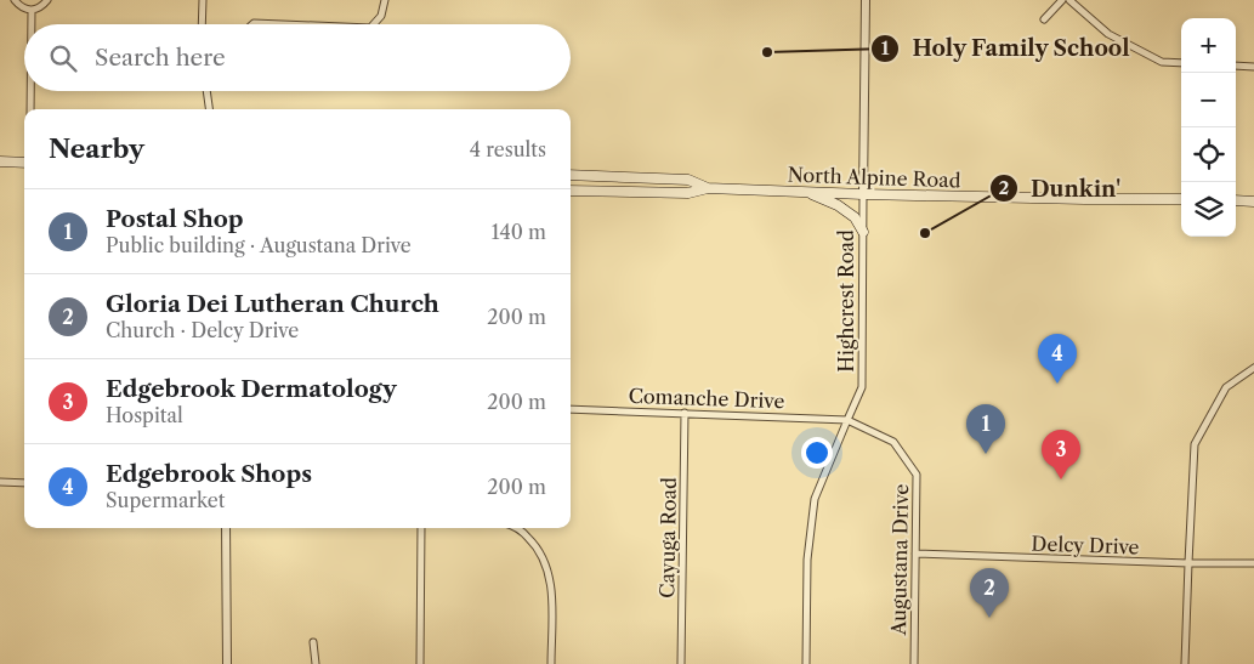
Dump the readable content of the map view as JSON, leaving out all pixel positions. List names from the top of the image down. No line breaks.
{"streets":{"main road":["North Alpine Road"],"street":["Highcrest Road","Comanche Drive","Cayuga Road","Delcy Drive","Augustana Drive"]},"crossings":[["North Alpine Road","Highcrest Road"],["Highcrest Road","Comanche Drive"],["Highcrest Road","Augustana Drive"],["Comanche Drive","Cayuga Road"],["Comanche Drive","Augustana Drive"],["Delcy Drive","Augustana Drive"]],"places":["Holy Family School","Dunkin'"],"page":{"map_buttons":["+","−"],"search":"Search here","heading":["Nearby","4 results"],"list":[{"mark":"1","name":"Postal Shop","note":"Public building · Augustana Drive","value":"140 m"},{"mark":"2","name":"Gloria Dei Lutheran Church","note":"Church · Delcy Drive","value":"200 m"},{"mark":"3","name":"Edgebrook Dermatology","note":"Hospital","value":"200 m"},{"mark":"4","name":"Edgebrook Shops","note":"Supermarket","value":"200 m"}],"pins":["4","1","3","2"]}}
